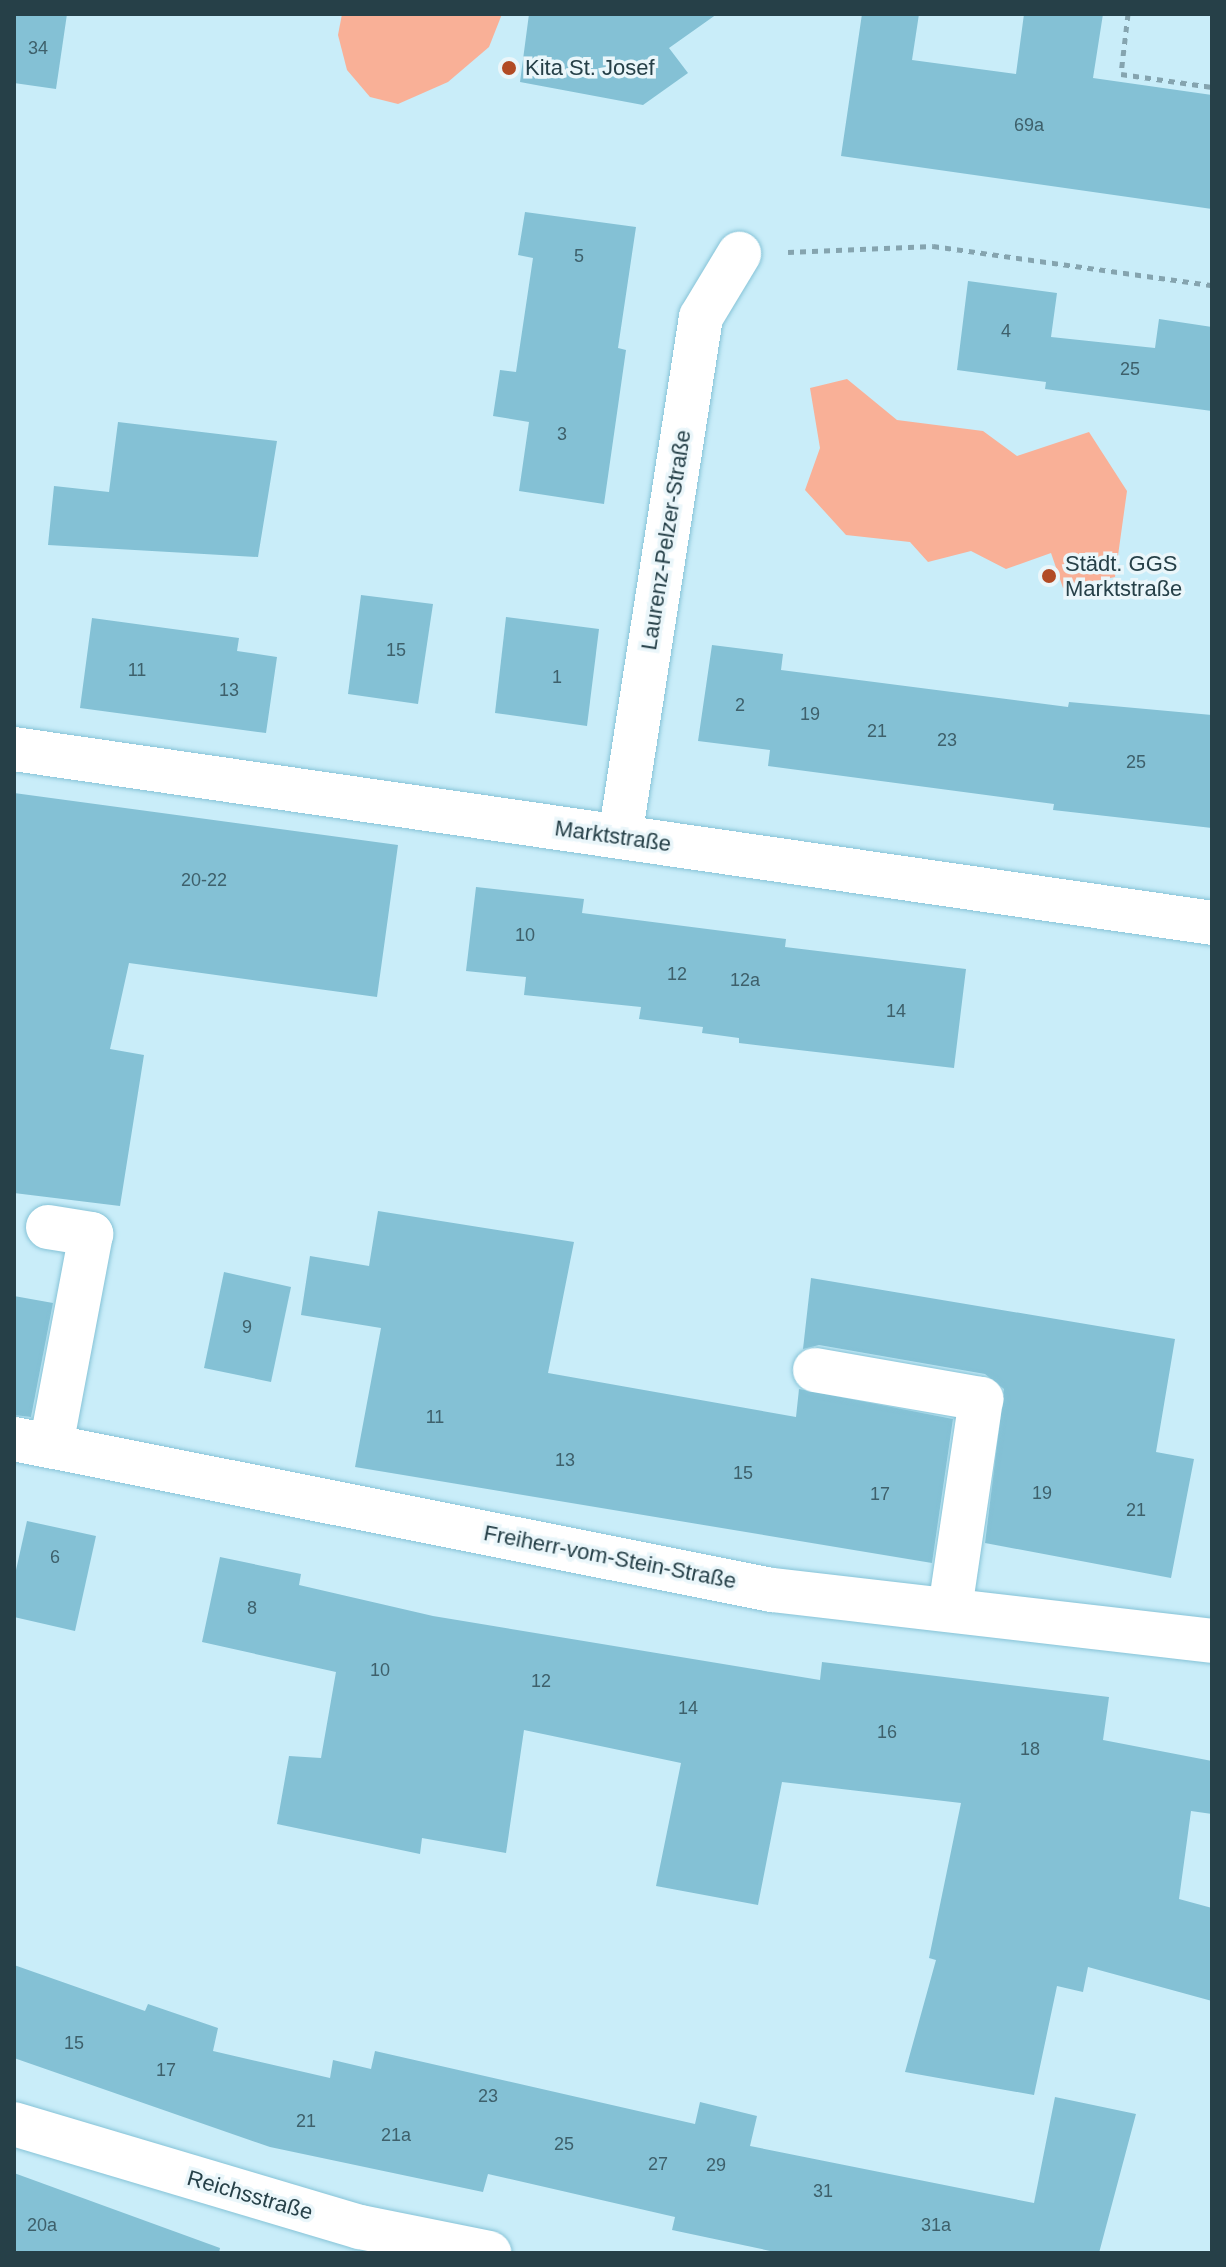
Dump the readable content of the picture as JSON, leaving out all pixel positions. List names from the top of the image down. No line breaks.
{"streets":{"street":["Laurenz-Pelzer-Straße","Marktstraße","Freiherr-vom-Stein-Straße","Reichsstraße"]},"crossings":[["Laurenz-Pelzer-Straße","Marktstraße"]],"places":["Kita St. Josef","Städt. GGS Marktstraße"],"house_numbers":["34","69a","5","4","25","3","15","11","1","13","2","19","21","23","25","20-22","10","12","12a","14","9","11","13","15","19","17","21","6","8","10","12","14","16","18","15","17","23","21","21a","25","27","29","31","20a","31a"]}
